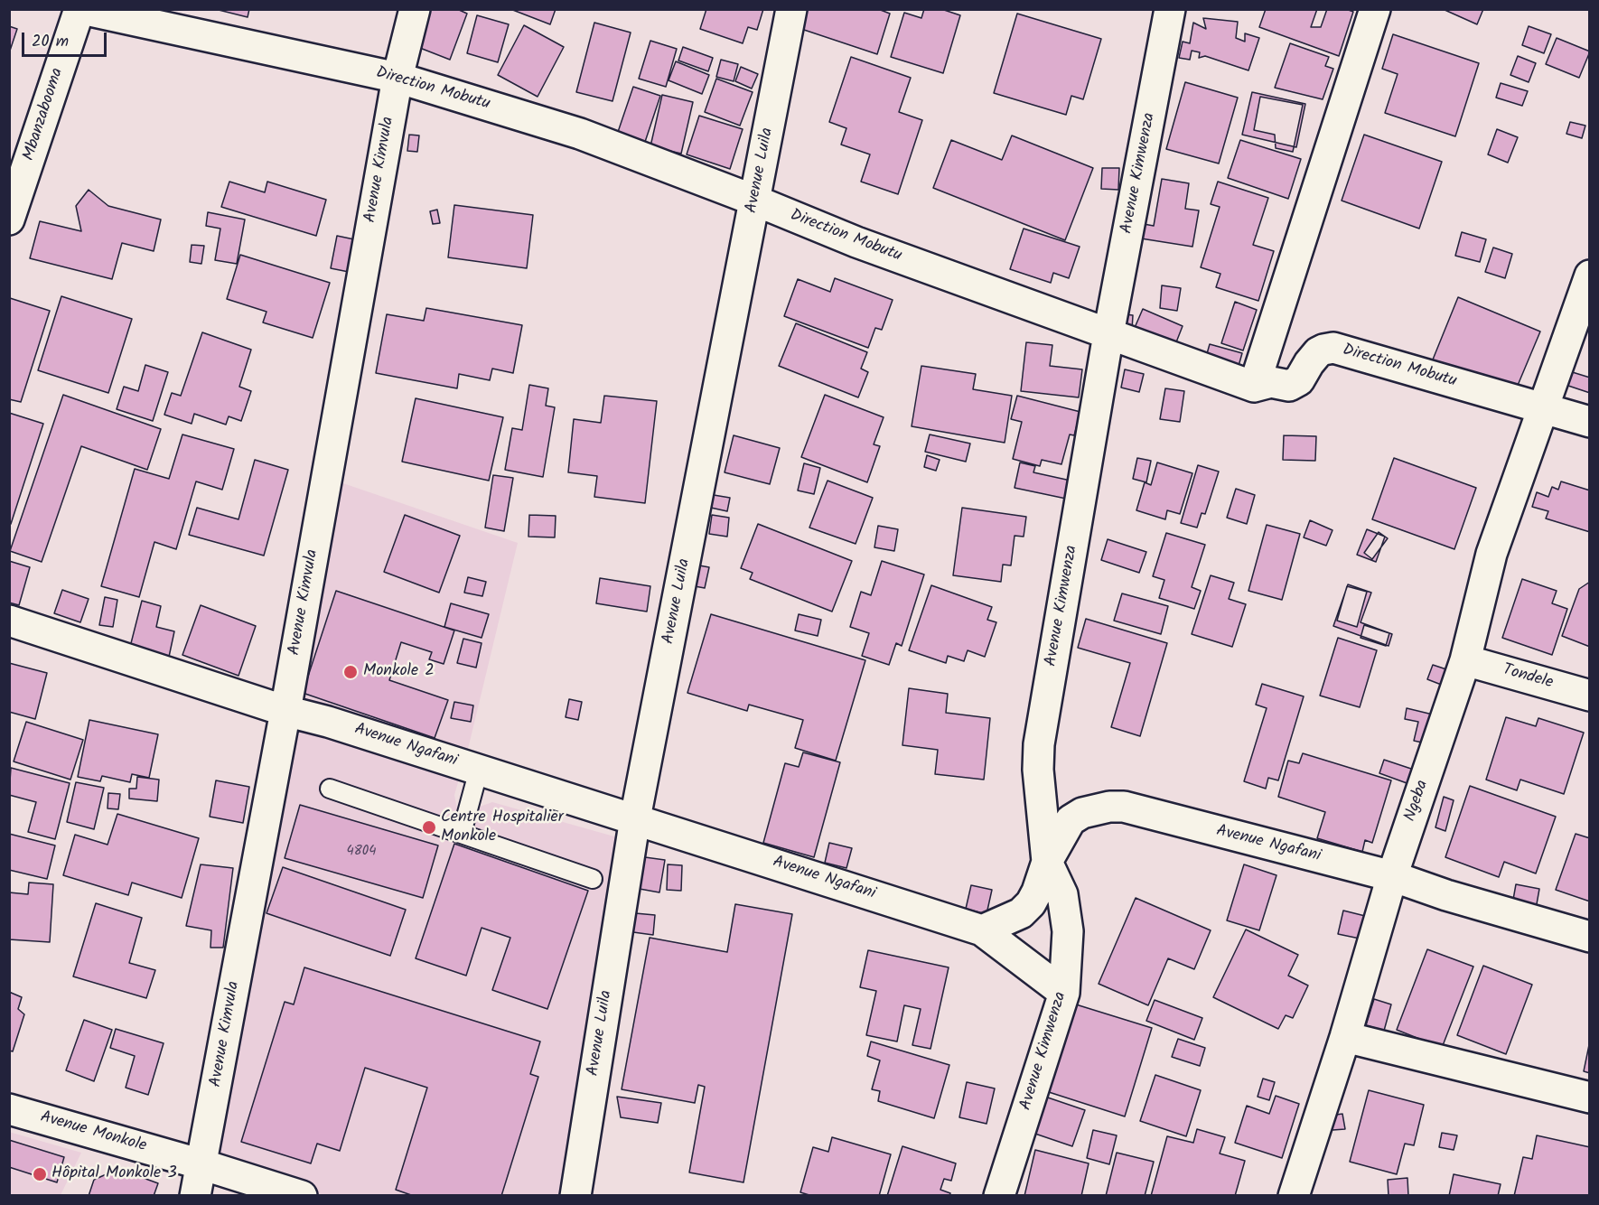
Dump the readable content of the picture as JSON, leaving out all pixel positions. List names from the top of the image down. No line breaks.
{"streets":{"street":["Direction Mobutu","Mbanzabooma","Avenue Kimvula","Avenue Luila","Avenue Kimwenza","Tondele","Avenue Ngafani","Ngeba","Avenue Monkole"]},"crossings":[["Direction Mobutu","Mbanzabooma"],["Direction Mobutu","Avenue Kimvula"],["Direction Mobutu","Avenue Luila"],["Direction Mobutu","Avenue Kimwenza"],["Direction Mobutu","Ngeba"],["Avenue Kimvula","Avenue Ngafani"],["Avenue Kimvula","Avenue Monkole"],["Avenue Luila","Avenue Ngafani"],["Avenue Kimwenza","Avenue Ngafani"],["Tondele","Ngeba"],["Avenue Ngafani","Ngeba"]],"places":["Monkole 2","Centre Hospitalier Monkole","Hôpital Monkole 3"],"house_numbers":["4804"],"scale_bar":"20 m"}
